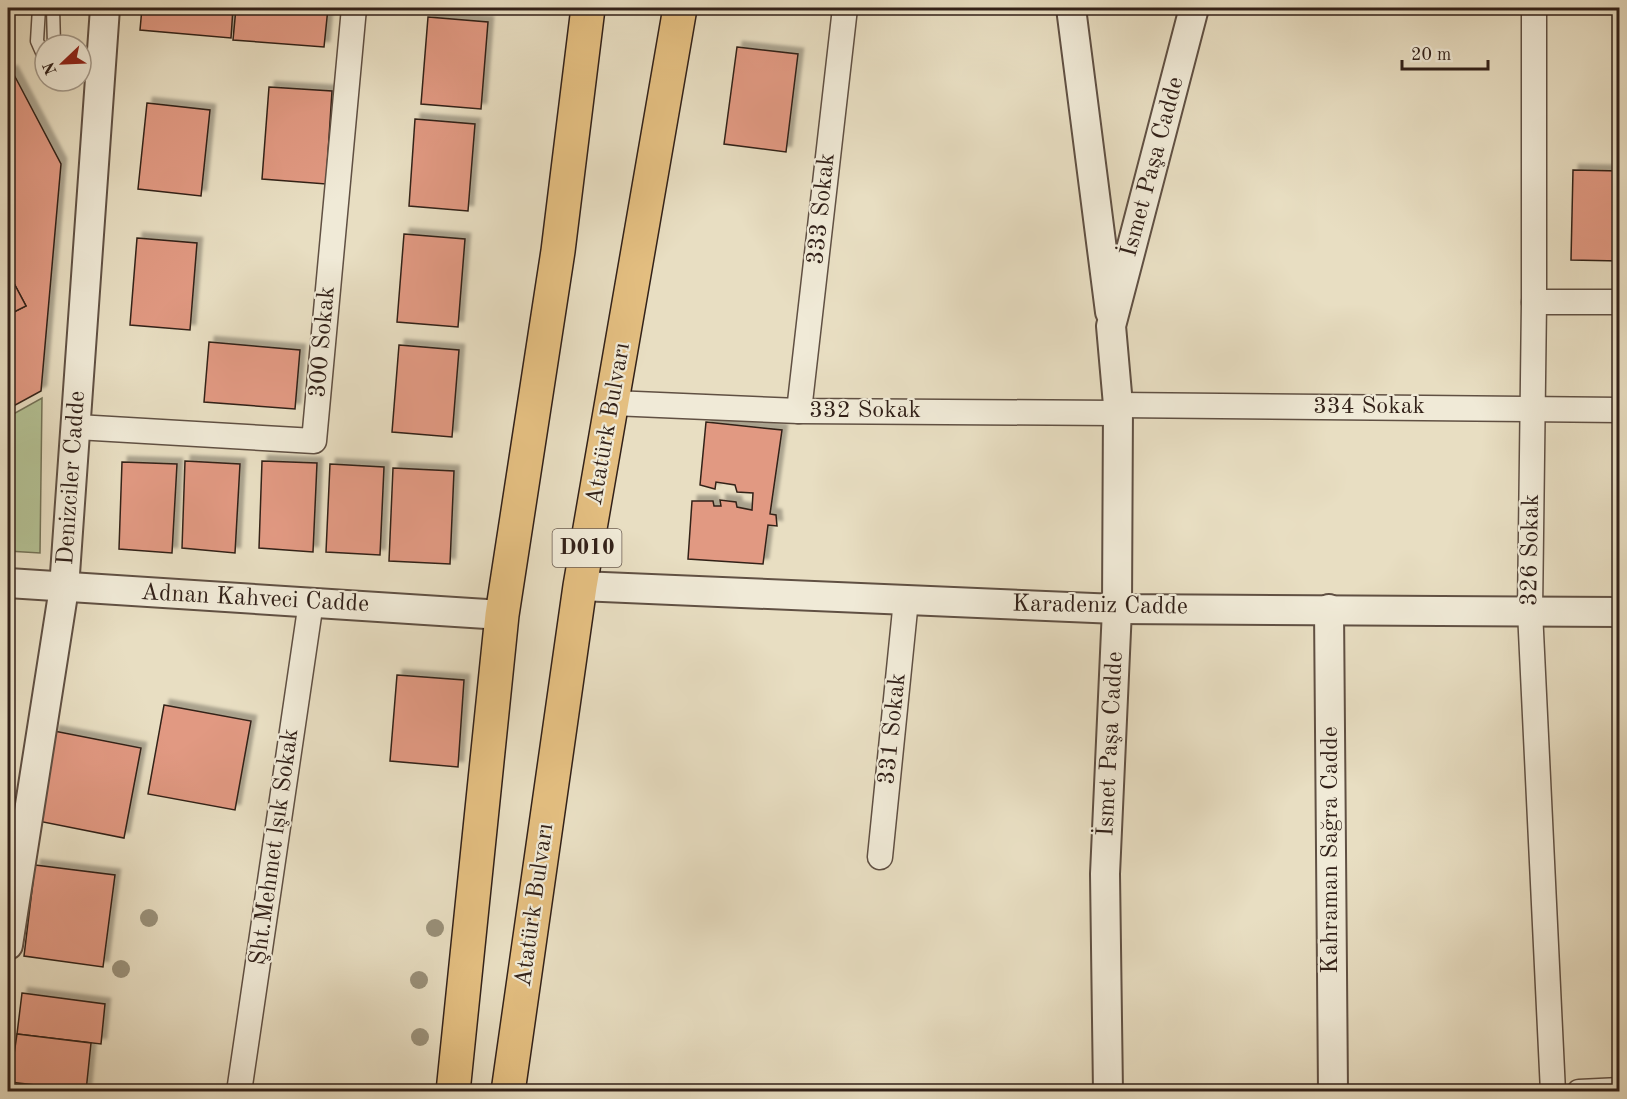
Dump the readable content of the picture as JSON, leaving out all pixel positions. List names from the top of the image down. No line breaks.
{"streets":{"highway":["Atatürk Bulvarı","D010"],"street":["İsmet Paşa Cadde","333 Sokak","300 Sokak","334 Sokak","332 Sokak","Denizciler Cadde","326 Sokak","Adnan Kahveci Cadde","Karadeniz Cadde","331 Sokak","Şht.Mehmet lşık Sokak","Kahraman Sağra Cadde"]},"crossings":[["İsmet Paşa Cadde","334 Sokak"],["İsmet Paşa Cadde","332 Sokak"],["İsmet Paşa Cadde","Karadeniz Cadde"],["333 Sokak","332 Sokak"],["300 Sokak","Denizciler Cadde"],["334 Sokak","332 Sokak"],["334 Sokak","326 Sokak"],["332 Sokak","Atatürk Bulvarı"],["Atatürk Bulvarı","Karadeniz Cadde"],["Denizciler Cadde","Adnan Kahveci Cadde"],["326 Sokak","Karadeniz Cadde"],["Adnan Kahveci Cadde","Şht.Mehmet lşık Sokak"],["Karadeniz Cadde","331 Sokak"],["Karadeniz Cadde","Kahraman Sağra Cadde"]],"scale_bar":"20 m","north":"bottom left"}
